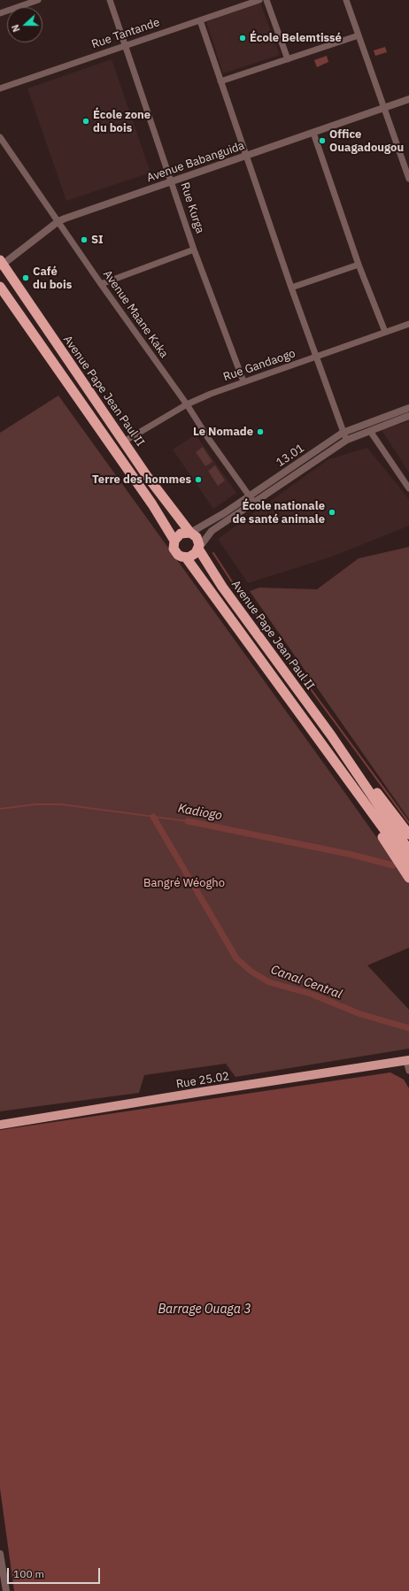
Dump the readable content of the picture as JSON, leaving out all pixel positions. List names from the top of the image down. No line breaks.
{"streets":{"highway":["Avenue Pape Jean Paul II"],"main road":["Rue 25.02"],"street":["Rue Tantande","Avenue Babanguida","Rue Kurga","Avenue Maane Kaka","Rue Gandaogo","13.01"]},"crossings":[["Rue Tantande","Rue Kurga"],["Avenue Babanguida","Rue Kurga"],["Avenue Babanguida","Avenue Maane Kaka"],["Avenue Babanguida","Avenue Pape Jean Paul II"],["Rue Kurga","Rue Gandaogo"],["Avenue Maane Kaka","Rue Gandaogo"],["Avenue Maane Kaka","13.01"],["Rue Gandaogo","Avenue Pape Jean Paul II"],["Avenue Pape Jean Paul II","13.01"]],"water":["Kadiogo","Canal Central","Barrage Ouaga 3"],"parks":["Bangré Wéogho"],"places":["École Belemtissé","École zone du bois","Office Ouagadougou","SI","Café du bois","Le Nomade","Terre des hommes","École nationale de santé animale"],"scale_bar":"100 m","north":"left"}
